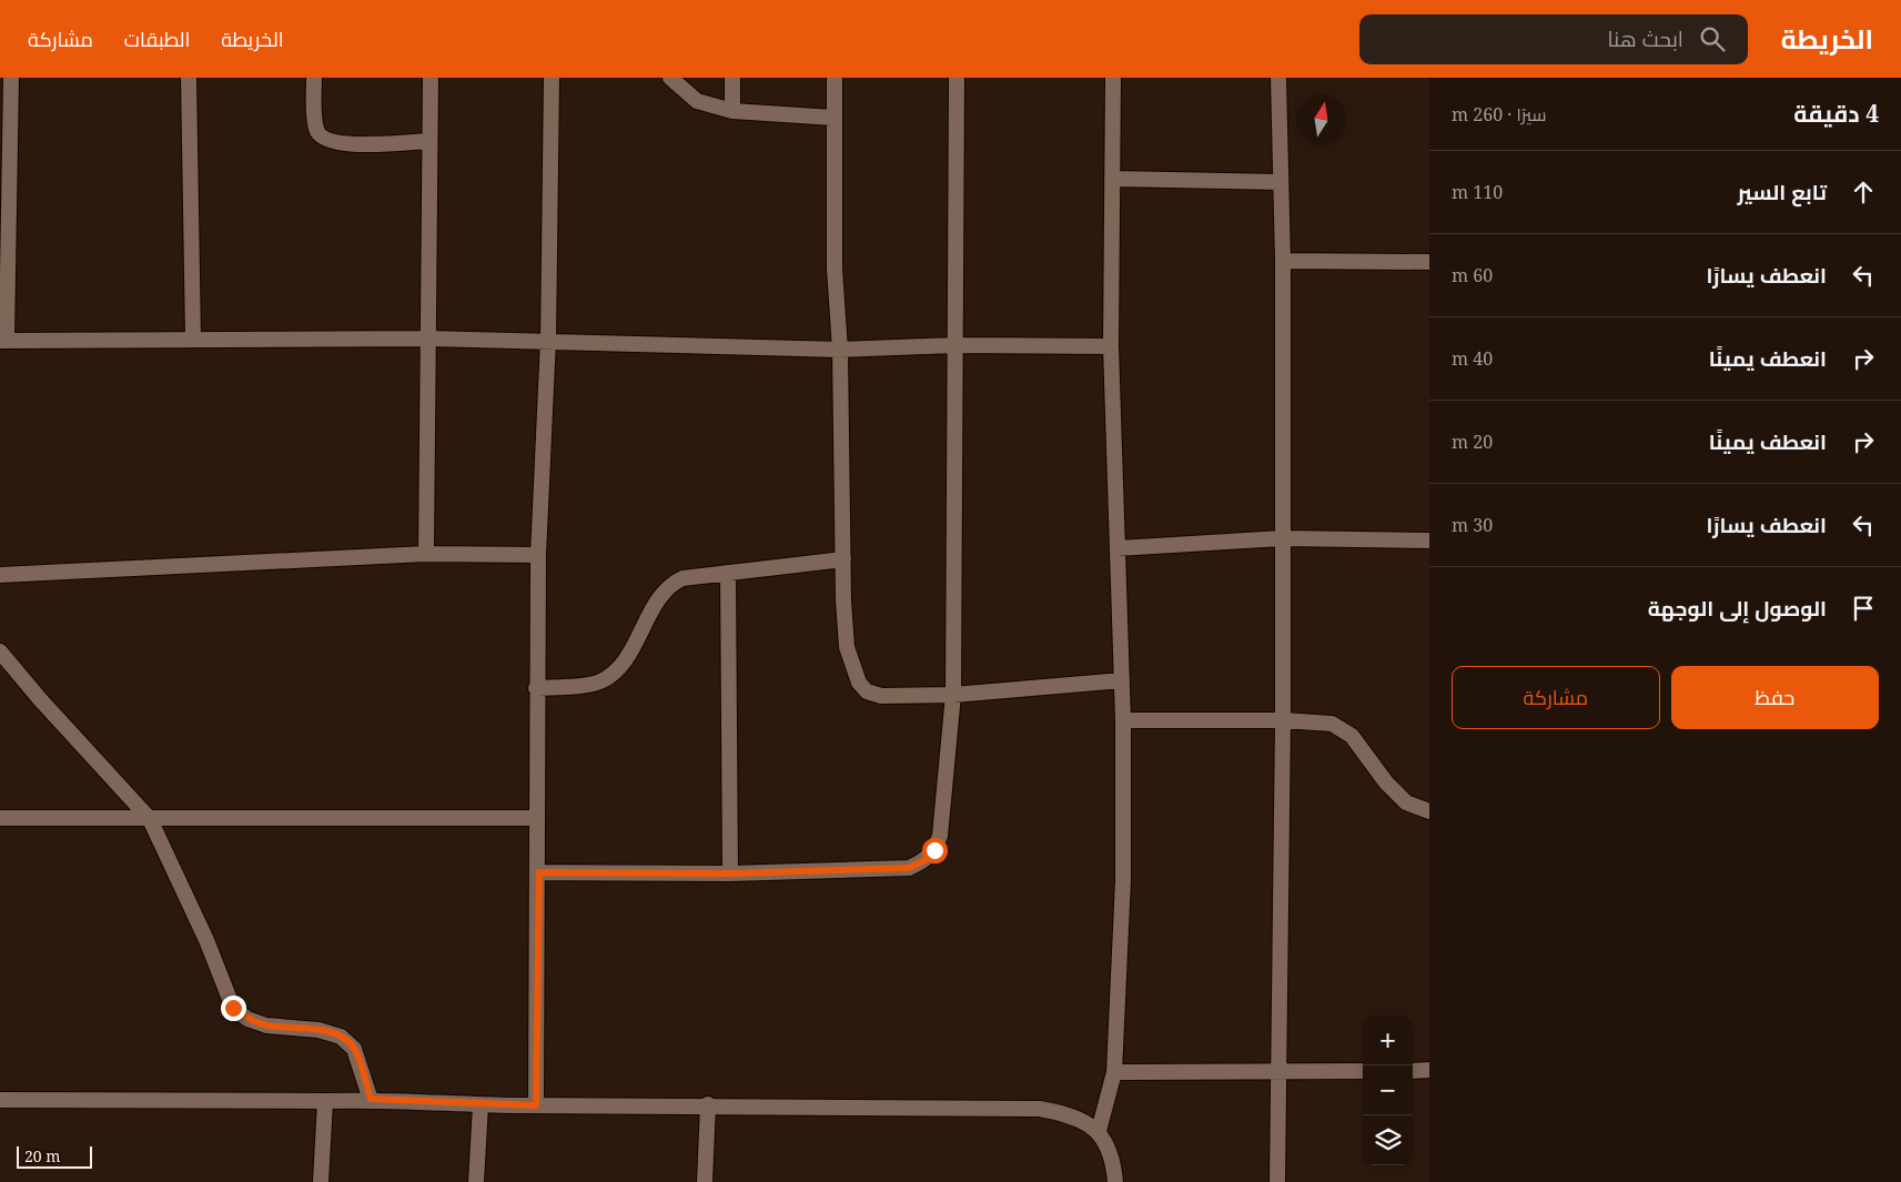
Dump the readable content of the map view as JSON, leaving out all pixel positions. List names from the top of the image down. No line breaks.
{"scale_bar":"20 m","north":"top","page":{"header":"الخريطة","search":"ابحث هنا","nav":["الخريطة","الطبقات","مشاركة"],"heading":["4 دقيقة","سيرًا · 260 m"],"list":[["تابع السير","110 m"],["انعطف يسارًا","60 m"],["انعطف يمينًا","40 m"],["انعطف يمينًا","20 m"],["انعطف يسارًا","30 m"],"الوصول إلى الوجهة"],"buttons":["حفظ","مشاركة"],"map_buttons":["+","−"],"scale":"20 m"}}
